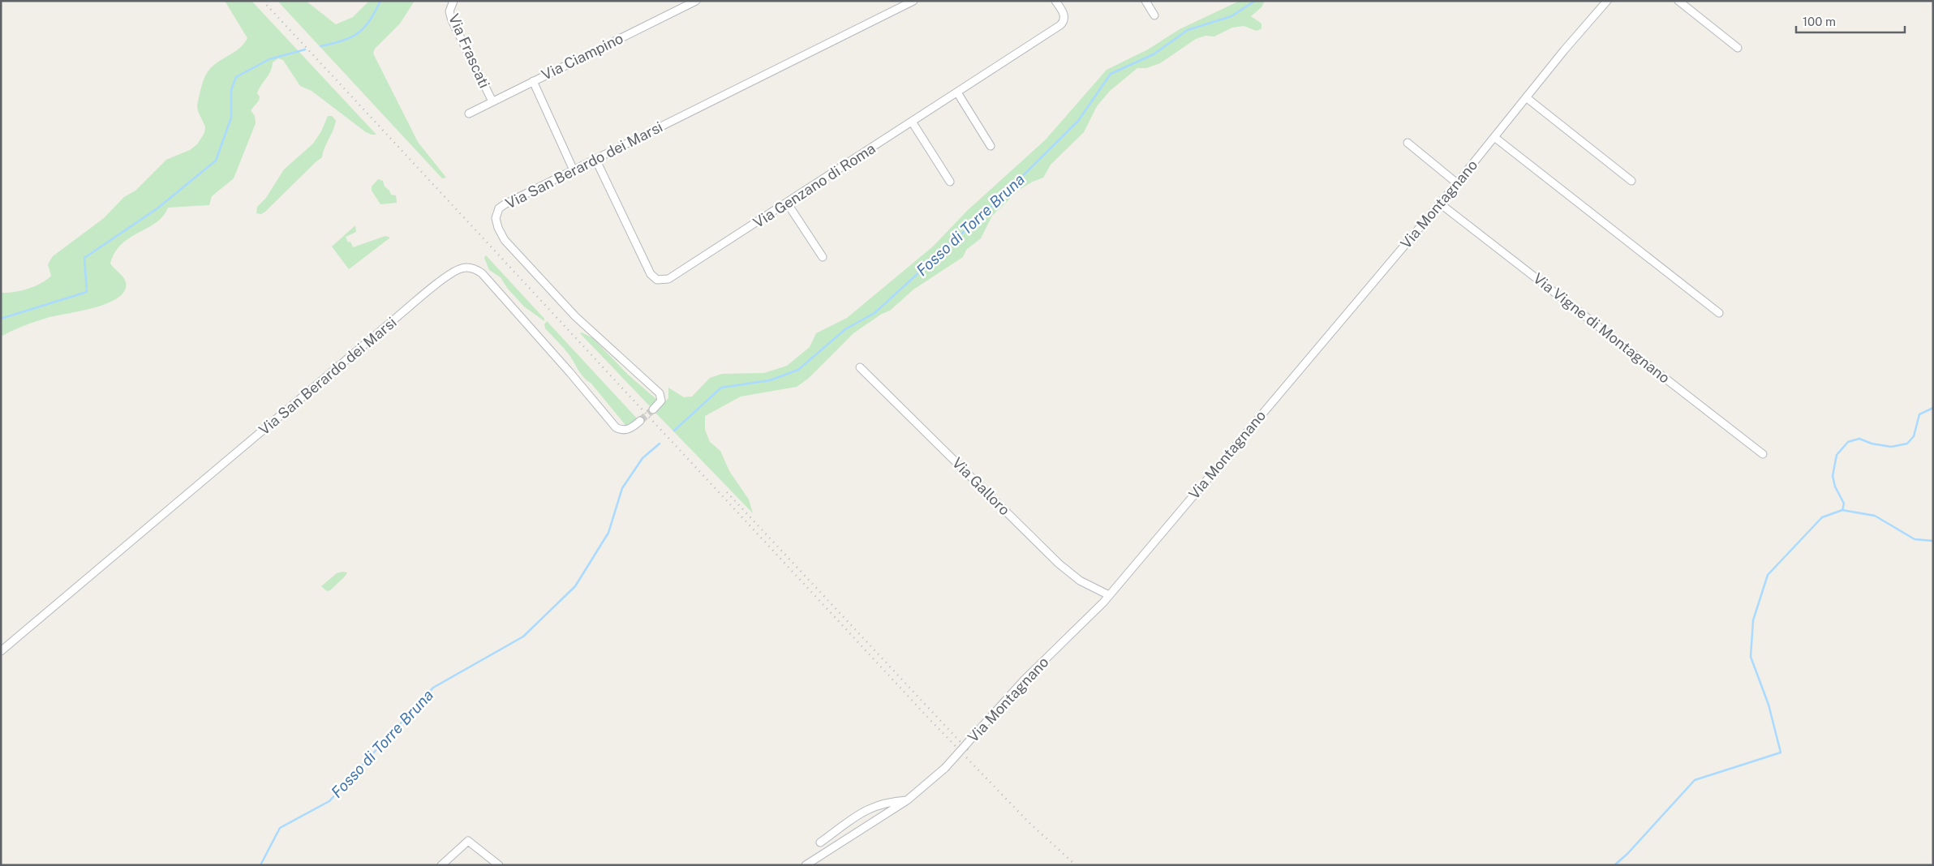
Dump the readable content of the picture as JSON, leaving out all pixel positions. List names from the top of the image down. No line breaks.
{"streets":{"street":["Via Frascati","Via Ciampino","Via San Berardo dei Marsi","Via Genzano di Roma","Via Montagnano","Via Vigne di Montagnano","Via Galloro"]},"crossings":[["Via Frascati","Via Ciampino"],["Via San Berardo dei Marsi","Via Genzano di Roma"],["Via Montagnano","Via Vigne di Montagnano"],["Via Montagnano","Via Galloro"]],"water":["Fosso di Torre Bruna"],"scale_bar":"100 m"}
